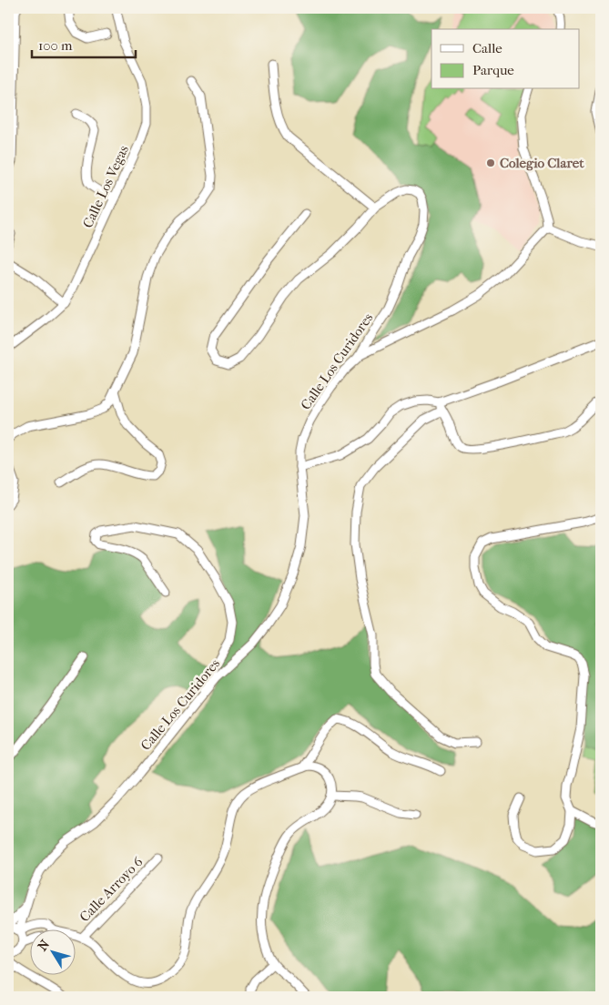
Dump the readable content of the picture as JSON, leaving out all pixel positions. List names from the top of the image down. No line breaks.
{"streets":{"street":["Calle Los Vegas","Calle Los Curidores","Calle Arroyo 6"]},"places":["Colegio Claret"],"legend":["Calle","Parque"],"scale_bar":"100 m","north":"top left"}
